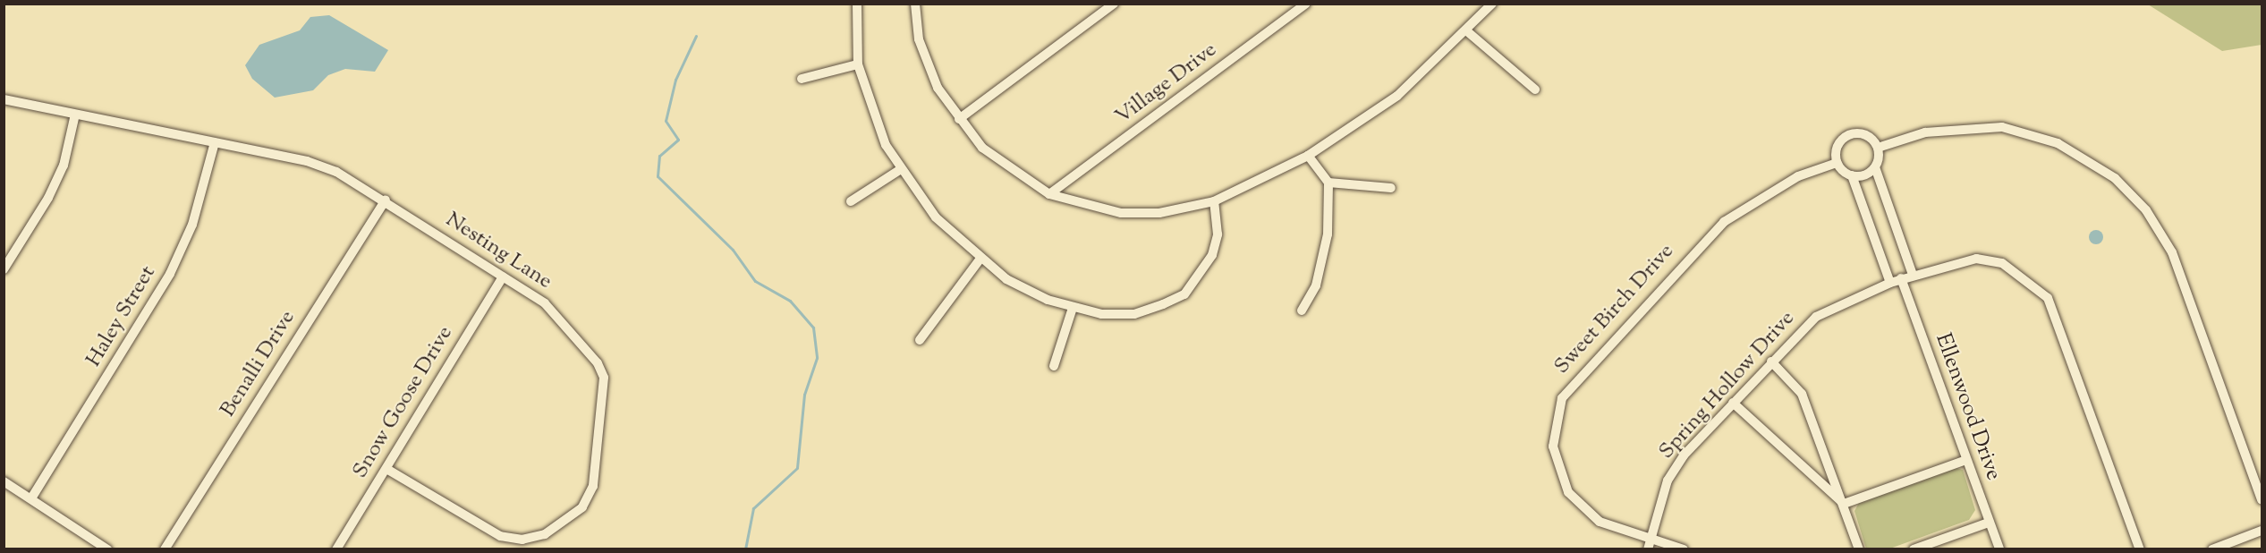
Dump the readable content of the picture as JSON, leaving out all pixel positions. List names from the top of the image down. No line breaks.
{"streets":{"street":["Village Drive","Nesting Lane","Sweet Birch Drive","Haley Street","Benalli Drive","Spring Hollow Drive","Snow Goose Drive","Ellenwood Drive"]},"crossings":[["Nesting Lane","Haley Street"],["Nesting Lane","Benalli Drive"],["Nesting Lane","Snow Goose Drive"],["Sweet Birch Drive","Spring Hollow Drive"],["Spring Hollow Drive","Ellenwood Drive"]]}
